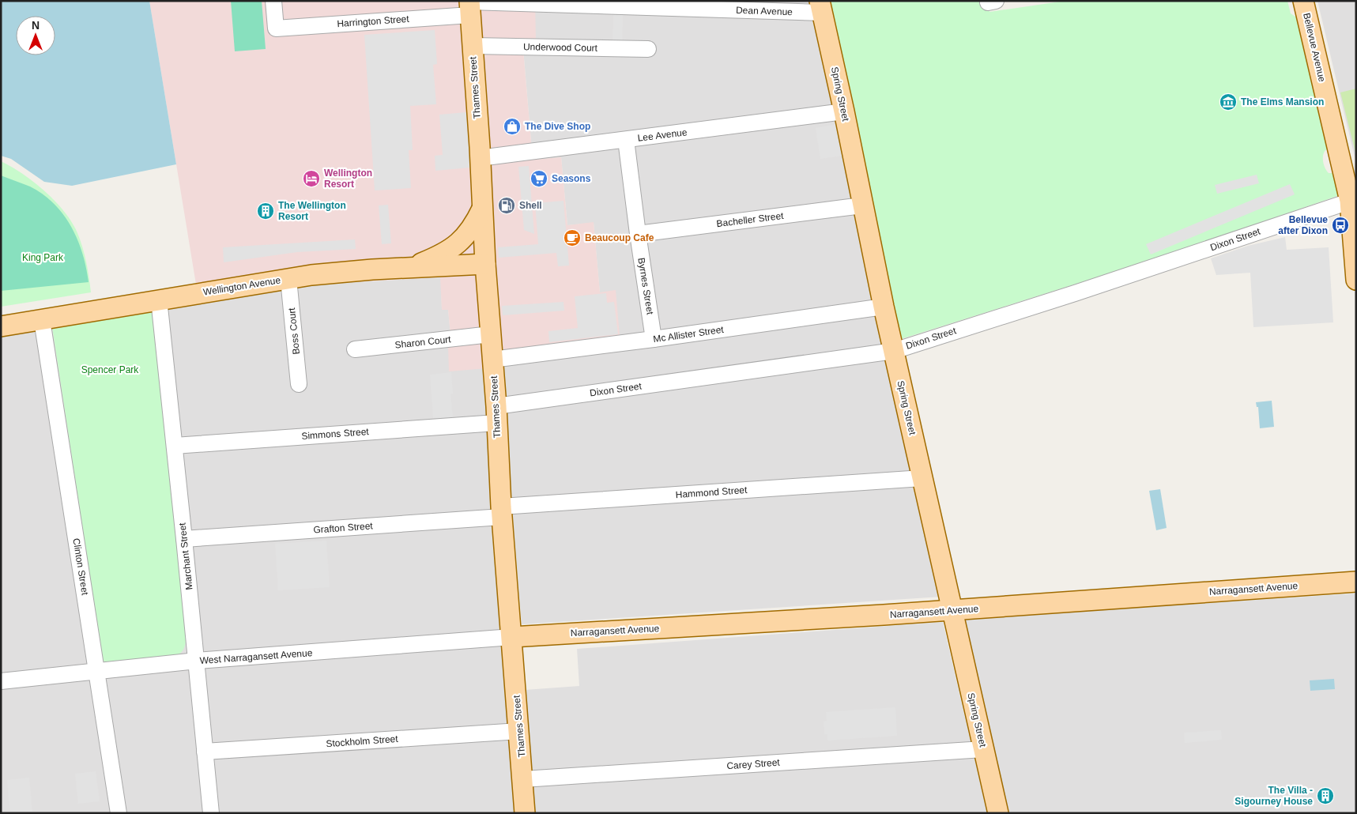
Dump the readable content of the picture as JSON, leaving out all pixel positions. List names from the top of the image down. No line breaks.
{"streets":{"main road":["Bellevue Avenue","Thames Street","Spring Street","Wellington Avenue","Narragansett Avenue"],"street":["Dean Avenue","Harrington Street","Underwood Court","Lee Avenue","Bacheller Street","Dixon Street","Byrnes Street","Boss Court","Mc Allister Street","Sharon Court","Simmons Street","Hammond Street","Grafton Street","Marchant Street","Clinton Street","West Narragansett Avenue","Stockholm Street","Carey Street"]},"crossings":[["Dean Avenue","Harrington Street"],["Dean Avenue","Thames Street"],["Dean Avenue","Spring Street"],["Harrington Street","Thames Street"],["Underwood Court","Thames Street"],["Bellevue Avenue","Dixon Street"],["Thames Street","Lee Avenue"],["Thames Street","Dixon Street"],["Thames Street","Wellington Avenue"],["Thames Street","Mc Allister Street"],["Thames Street","Sharon Court"],["Thames Street","Simmons Street"],["Thames Street","Hammond Street"],["Thames Street","Grafton Street"],["Thames Street","Narragansett Avenue"],["Thames Street","West Narragansett Avenue"],["Thames Street","Stockholm Street"],["Thames Street","Carey Street"],["Spring Street","Lee Avenue"],["Spring Street","Bacheller Street"],["Spring Street","Dixon Street"],["Spring Street","Mc Allister Street"],["Spring Street","Hammond Street"],["Spring Street","Narragansett Avenue"],["Spring Street","Carey Street"],["Lee Avenue","Byrnes Street"],["Bacheller Street","Byrnes Street"],["Dixon Street","Simmons Street"],["Wellington Avenue","Boss Court"],["Wellington Avenue","Marchant Street"],["Wellington Avenue","Clinton Street"],["Byrnes Street","Mc Allister Street"],["Simmons Street","Marchant Street"],["Hammond Street","Grafton Street"],["Grafton Street","Marchant Street"],["Marchant Street","West Narragansett Avenue"],["Marchant Street","Stockholm Street"],["Clinton Street","West Narragansett Avenue"],["Narragansett Avenue","West Narragansett Avenue"]],"parks":["King Park","Spencer Park"],"places":{"museum":["The Elms Mansion"],"shop":["The Dive Shop"],"hotel":["Wellington Resort"],"supermarket":["Seasons"],"fuel station":["Shell"],"building":["The Wellington Resort","The Villa - Sigourney House"],"bus stop":["Bellevue after Dixon"],"cafe":["Beaucoup Cafe"]},"north":"top"}
